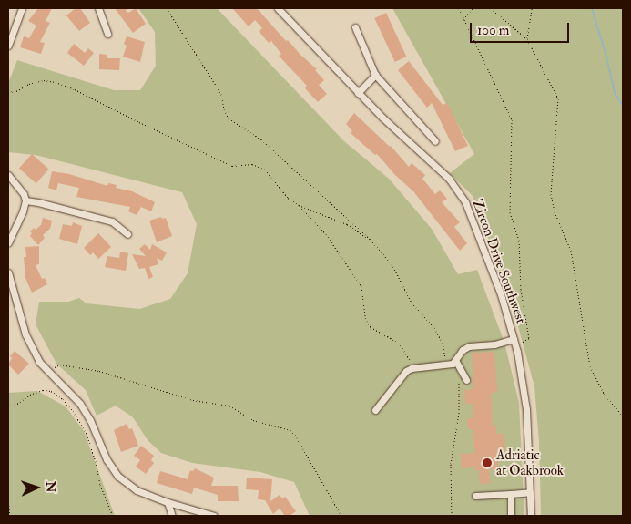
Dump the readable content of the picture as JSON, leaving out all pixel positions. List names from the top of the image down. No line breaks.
{"streets":{"street":["Zircon Drive Southwest"]},"places":["Adriatic at Oakbrook"],"scale_bar":"100 m","north":"right"}
